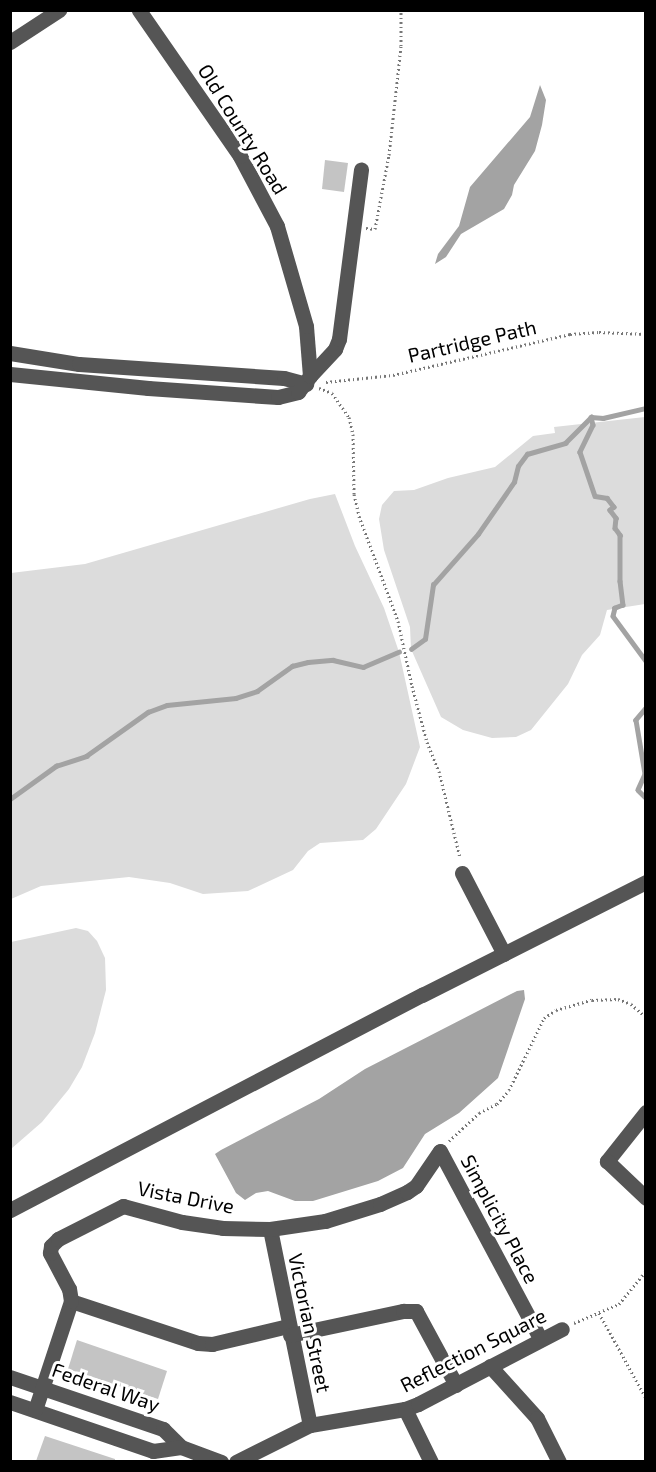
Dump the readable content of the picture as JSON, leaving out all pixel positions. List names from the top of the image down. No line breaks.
{"streets":{"street":["Old County Road","Vista Drive","Simplicity Place","Victorian Street","Reflection Square","Federal Way"],"path":["Partridge Path"]},"crossings":[["Old County Road","Partridge Path"],["Vista Drive","Simplicity Place"],["Vista Drive","Victorian Street"],["Simplicity Place","Reflection Square"],["Victorian Street","Reflection Square"]]}
